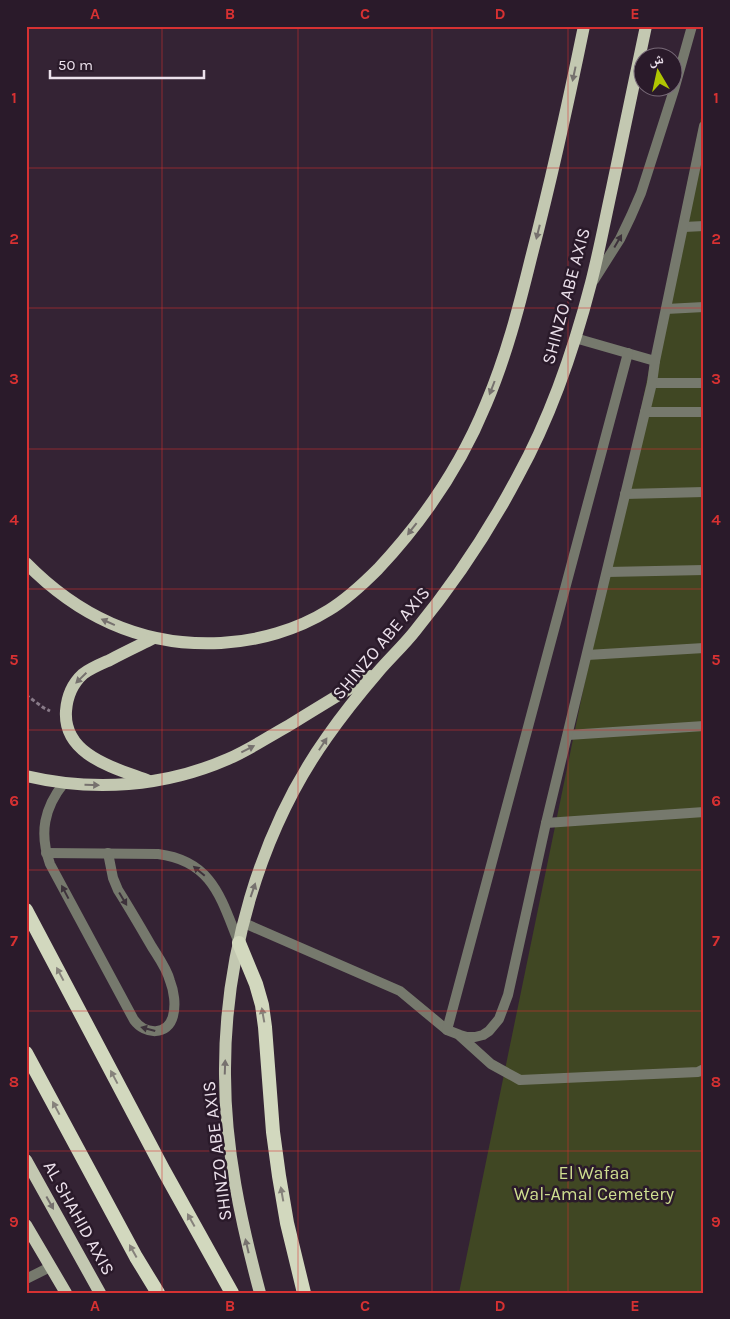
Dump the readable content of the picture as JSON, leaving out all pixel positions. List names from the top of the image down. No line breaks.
{"streets":{"main road":["SHINZO ABE AXIS","AL SHAHID AXIS"]},"one_way":["SHINZO ABE AXIS"],"parks":["El Wafaa Wal-Amal Cemetery"],"scale_bar":"50 m","north":"top","grid":{"columns":["A","B","C","D","E"],"rows":["1","2","3","4","5","6","7","8","9"]}}
